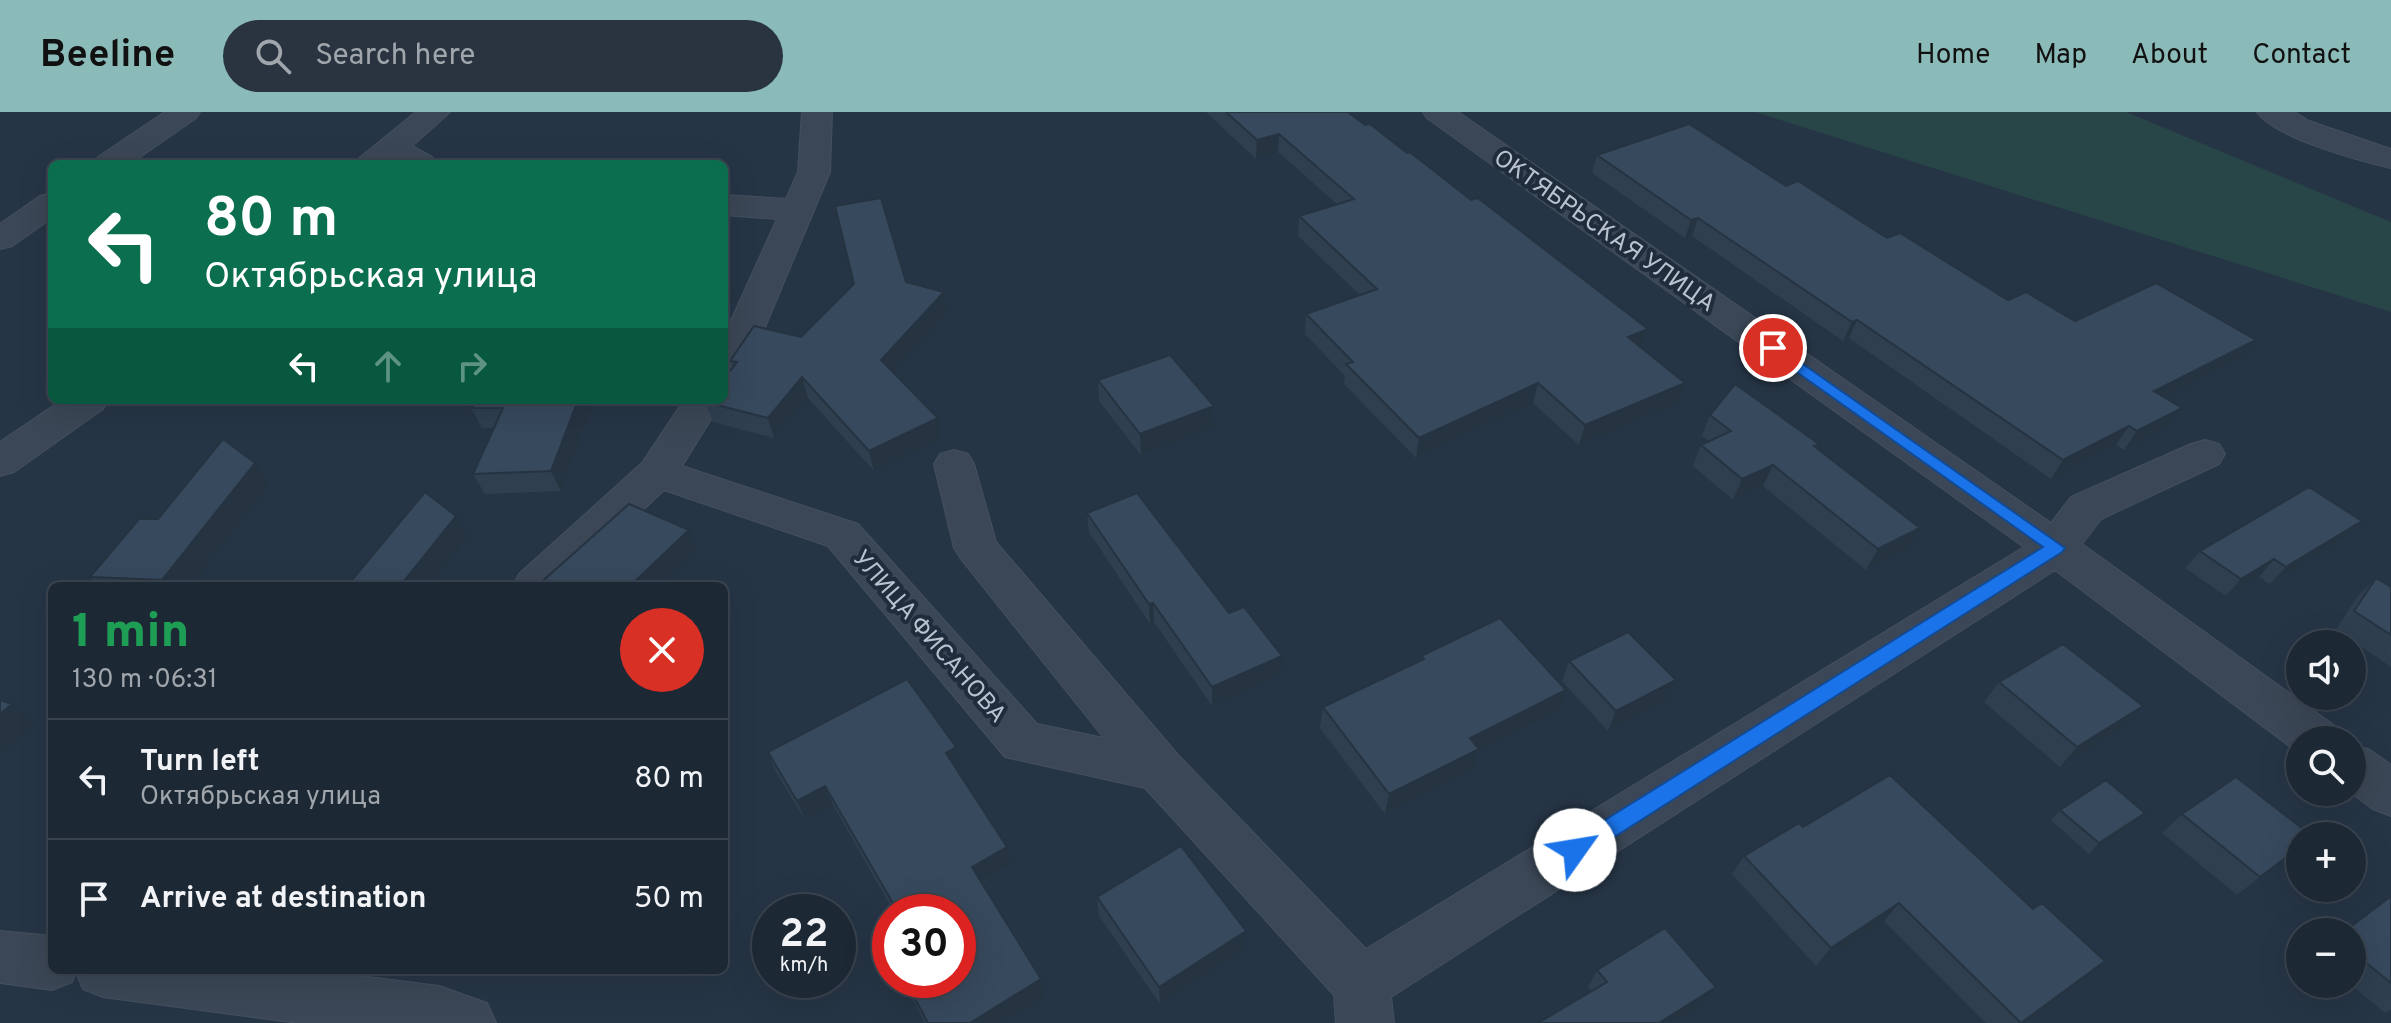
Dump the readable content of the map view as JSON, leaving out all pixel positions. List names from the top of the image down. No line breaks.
{"streets":{"street":["ОКТЯБРЬСКАЯ УЛИЦА","УЛИЦА ФИСАНОВА"]},"page":{"header":"Beeline","search":"Search here","nav":["Home","Map","About","Contact"],"turn":["80 m","Октябрьская улица"],"heading":["1 min","130 m · 06:31"],"map_buttons":["+","−"],"list":[{"name":"Turn left","note":"Октябрьская улица","value":"80 m"},{"name":"Arrive at destination","value":"50 m"}],"speed":"22 km/h","limit":"30"}}
